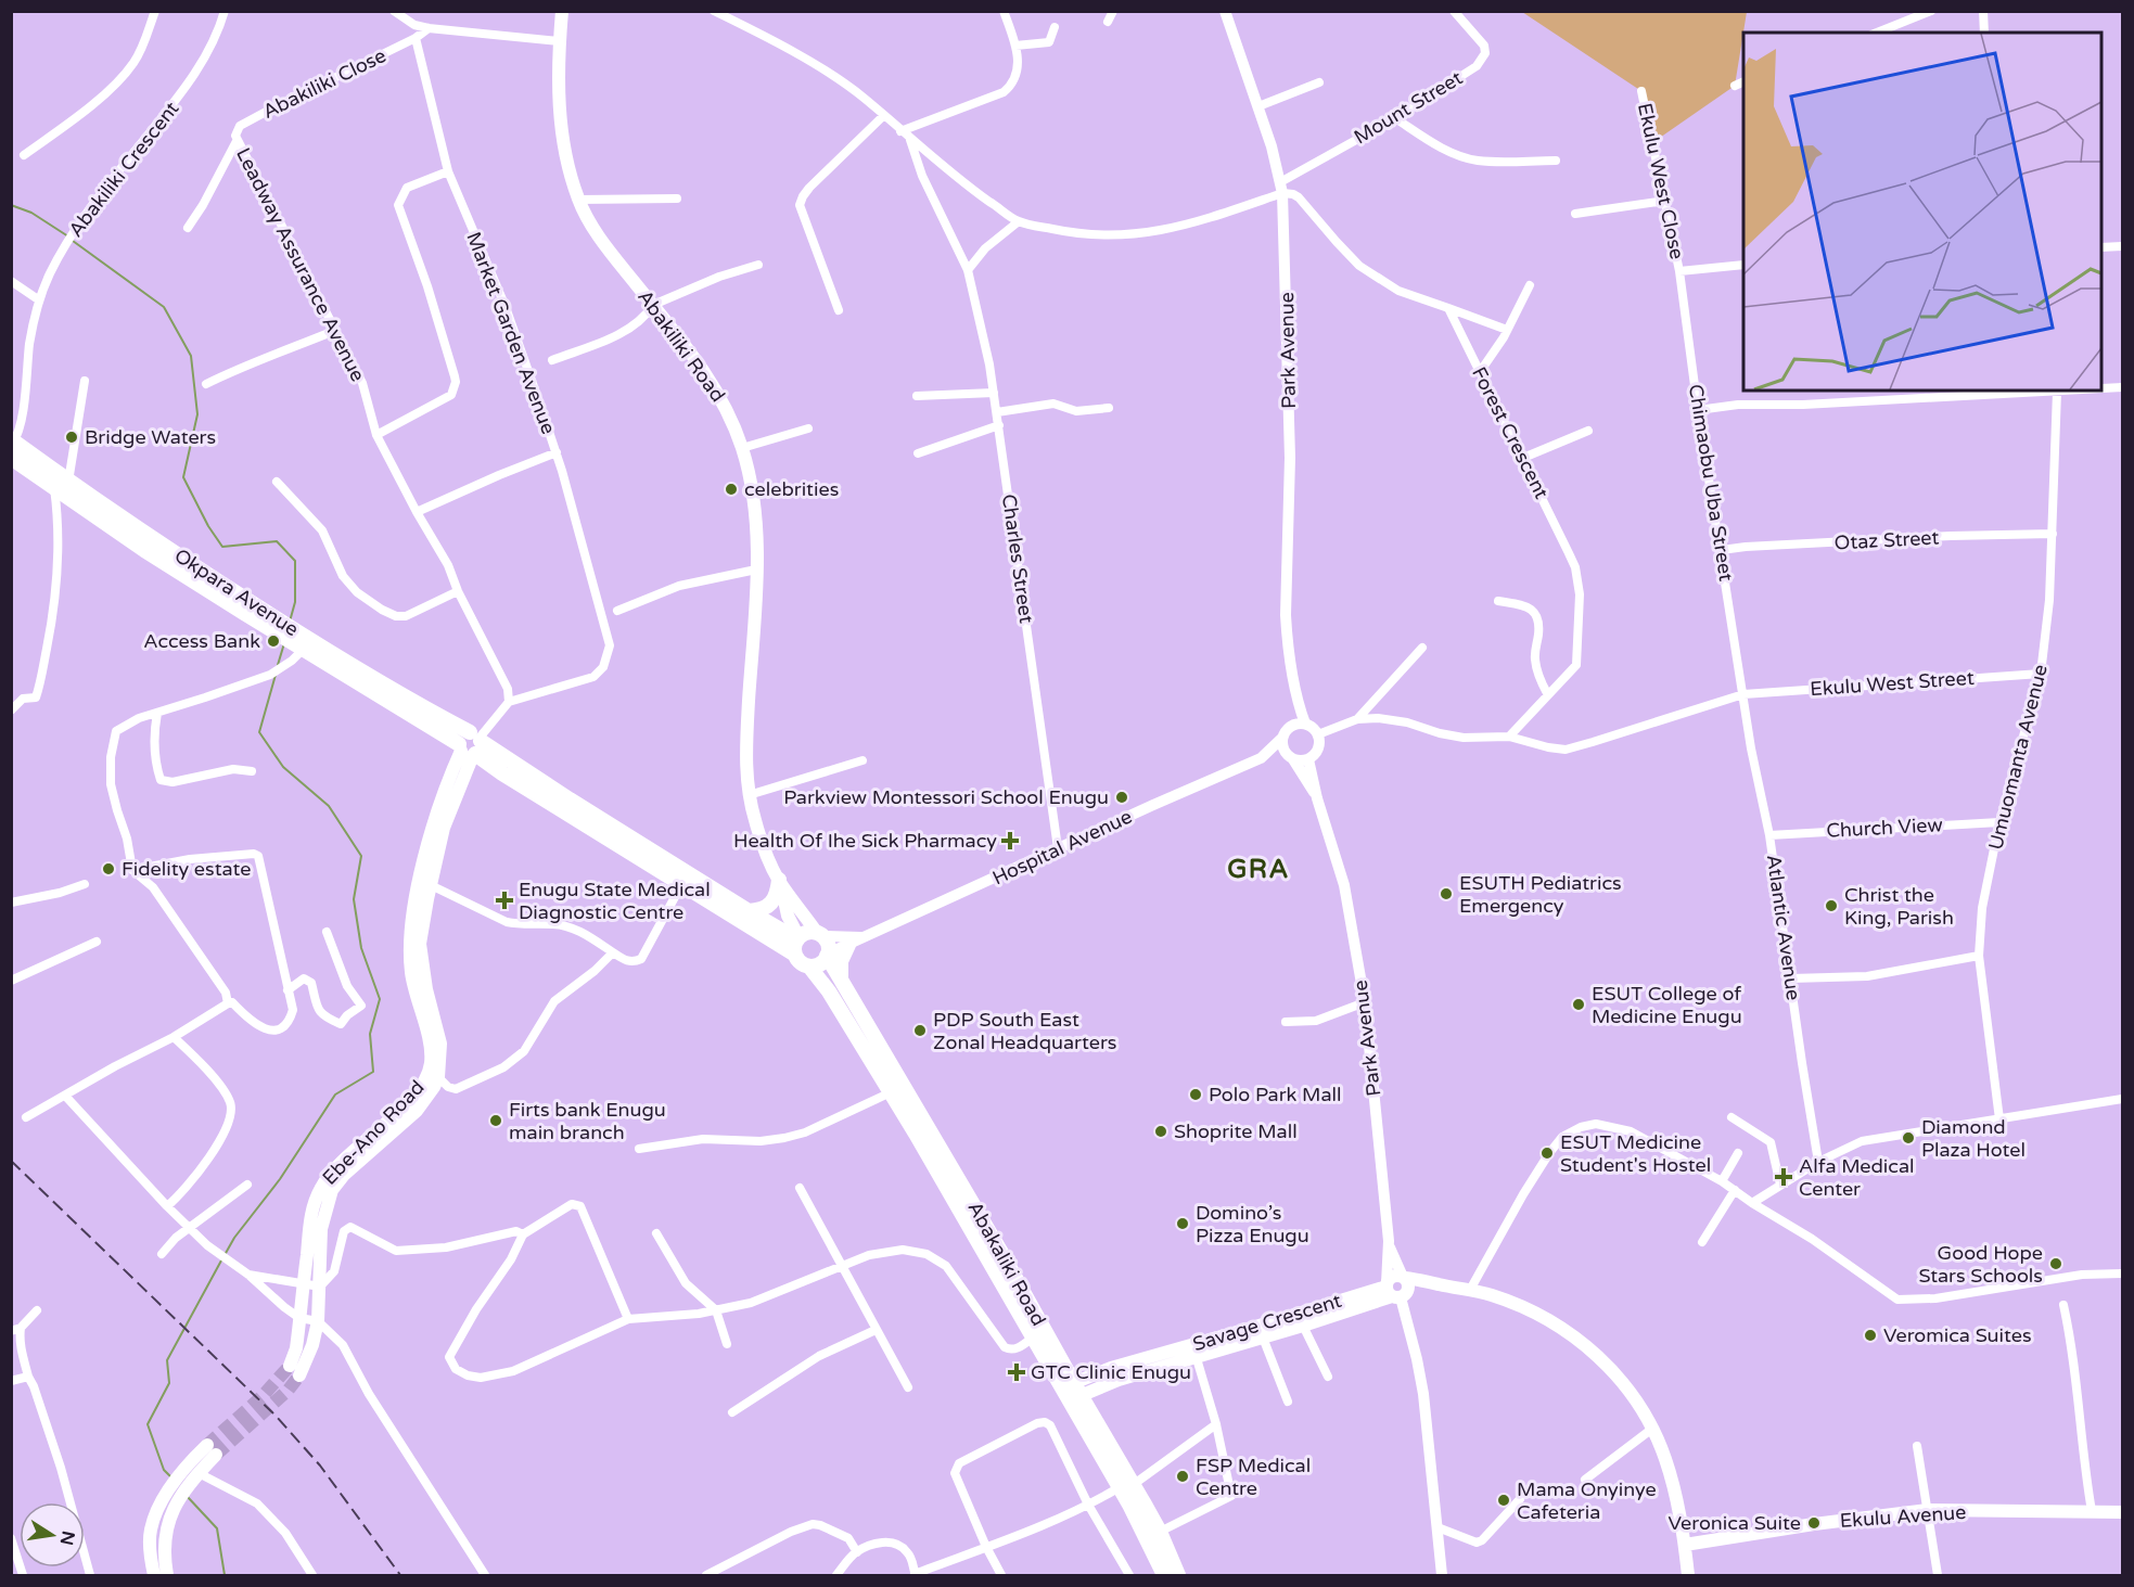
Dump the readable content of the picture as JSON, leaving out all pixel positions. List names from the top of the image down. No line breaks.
{"streets":{"main road":["Abakiliki Road","Okpara Avenue","Ebe-Ano Road","Abakaliki Road","Savage Crescent","Ekulu Avenue"],"street":["Abakiliki Close","Mount Street","Abakiliki Crescent","Ekulu West Close","Leadway Assurance Avenue","Market Garden Avenue","Park Avenue","Forest Crescent","Chimaobu Uba Street","Otaz Street","Charles Street","Ekulu West Street","Umuomanta Avenue","Church View","Hospital Avenue","Atlantic Avenue"]},"crossings":[["Abakiliki Close","Leadway Assurance Avenue"],["Abakiliki Close","Market Garden Avenue"],["Mount Street","Park Avenue"],["Abakiliki Crescent","Okpara Avenue"],["Ekulu West Close","Chimaobu Uba Street"],["Leadway Assurance Avenue","Market Garden Avenue"],["Park Avenue","Savage Crescent"],["Forest Crescent","Ekulu West Street"],["Chimaobu Uba Street","Otaz Street"],["Chimaobu Uba Street","Ekulu West Street"],["Chimaobu Uba Street","Atlantic Avenue"],["Otaz Street","Umuomanta Avenue"],["Charles Street","Hospital Avenue"],["Okpara Avenue","Hospital Avenue"],["Okpara Avenue","Ebe-Ano Road"],["Okpara Avenue","Abakaliki Road"],["Ekulu West Street","Umuomanta Avenue"],["Ekulu West Street","Atlantic Avenue"],["Umuomanta Avenue","Church View"],["Church View","Atlantic Avenue"],["Hospital Avenue","Abakaliki Road"],["Abakaliki Road","Savage Crescent"]],"districts":["GRA"],"places":{"other":["Bridge Waters","celebrities","Access Bank","Parkview Montessori School Enugu","Fidelity estate","ESUTH Pediatrics Emergency","Christ the King, Parish","ESUT College of Medicine Enugu","PDP South East Zonal Headquarters","Polo Park Mall","Firts bank Enugu main branch","Shoprite Mall","Diamond Plaza Hotel","ESUT Medicine Student's Hostel","Domino’s Pizza Enugu","Good Hope Stars Schools","Veromica Suites","FSP Medical Centre","Mama Onyinye Cafeteria","Veronica Suite"],"health":["Health Of Ihe Sick Pharmacy","Enugu State Medical Diagnostic Centre","Alfa Medical Center","GTC Clinic Enugu"]},"north":"right"}
